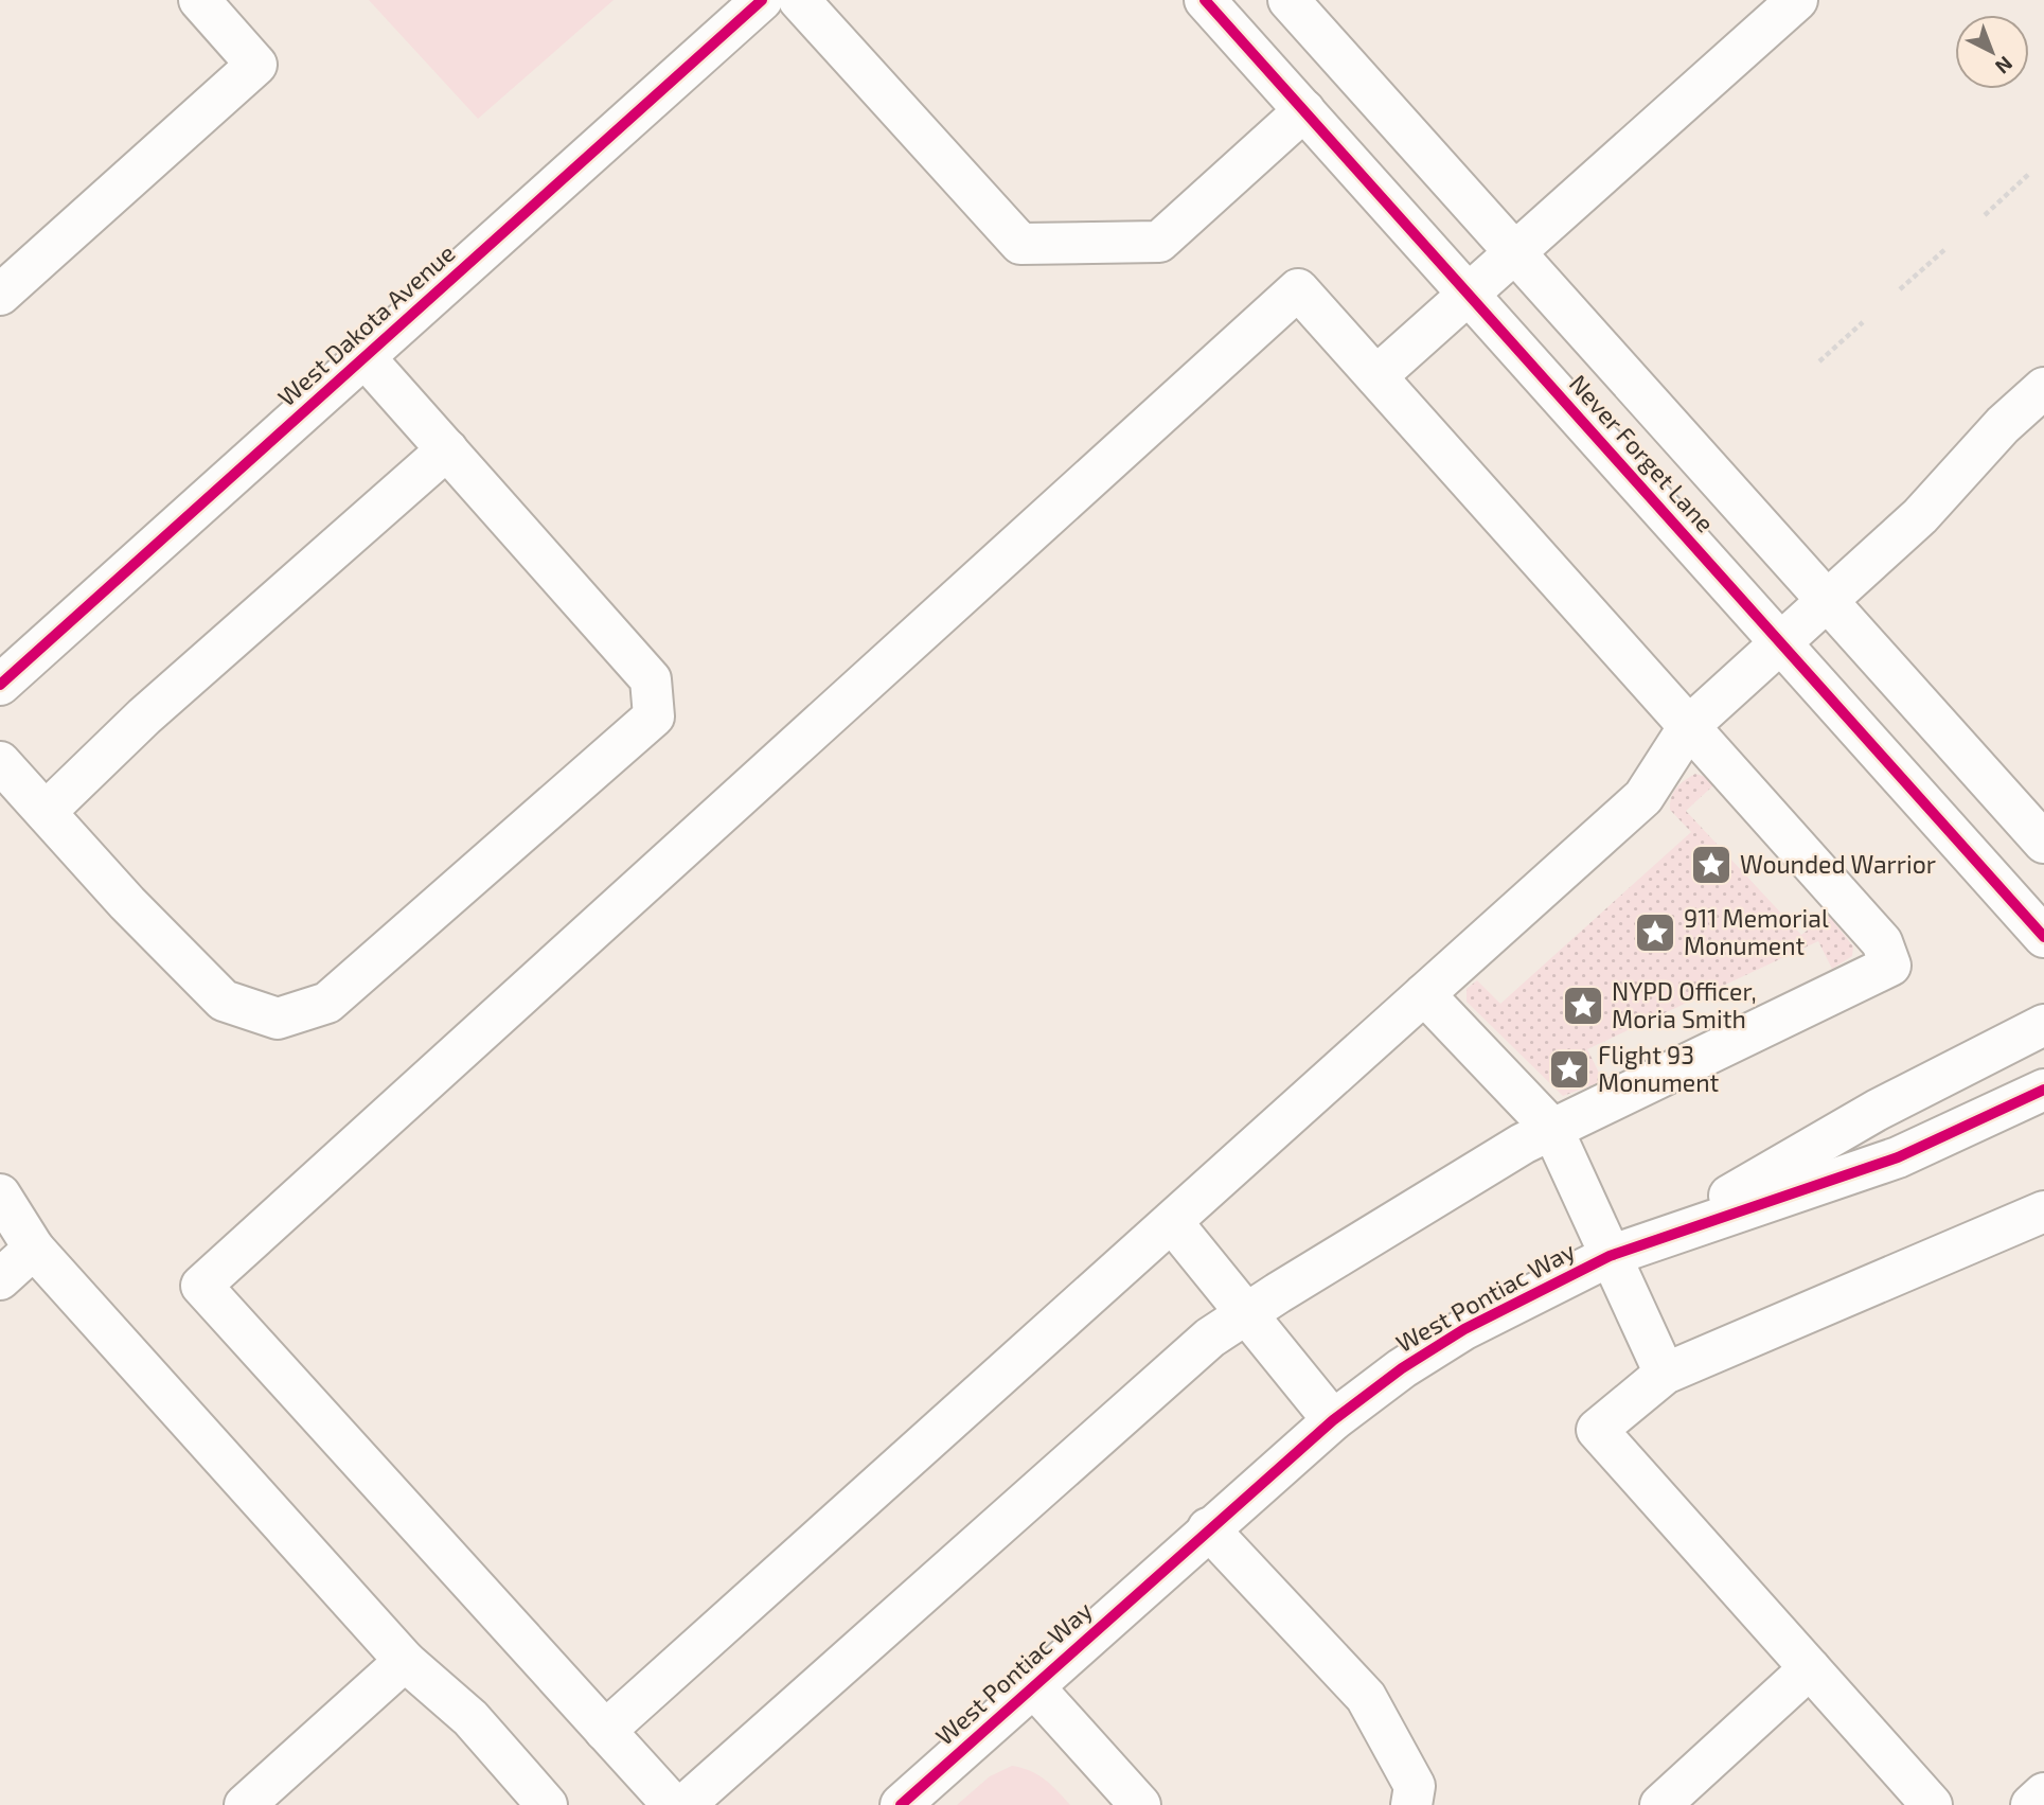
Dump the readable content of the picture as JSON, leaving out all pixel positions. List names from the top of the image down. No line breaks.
{"streets":{"street":["West Dakota Avenue","Never Forget Lane","West Pontiac Way"]},"places":{"place":["Wounded Warrior","911 Memorial Monument","NYPD Officer, Moria Smith","Flight 93 Monument"]},"north":"bottom right"}
